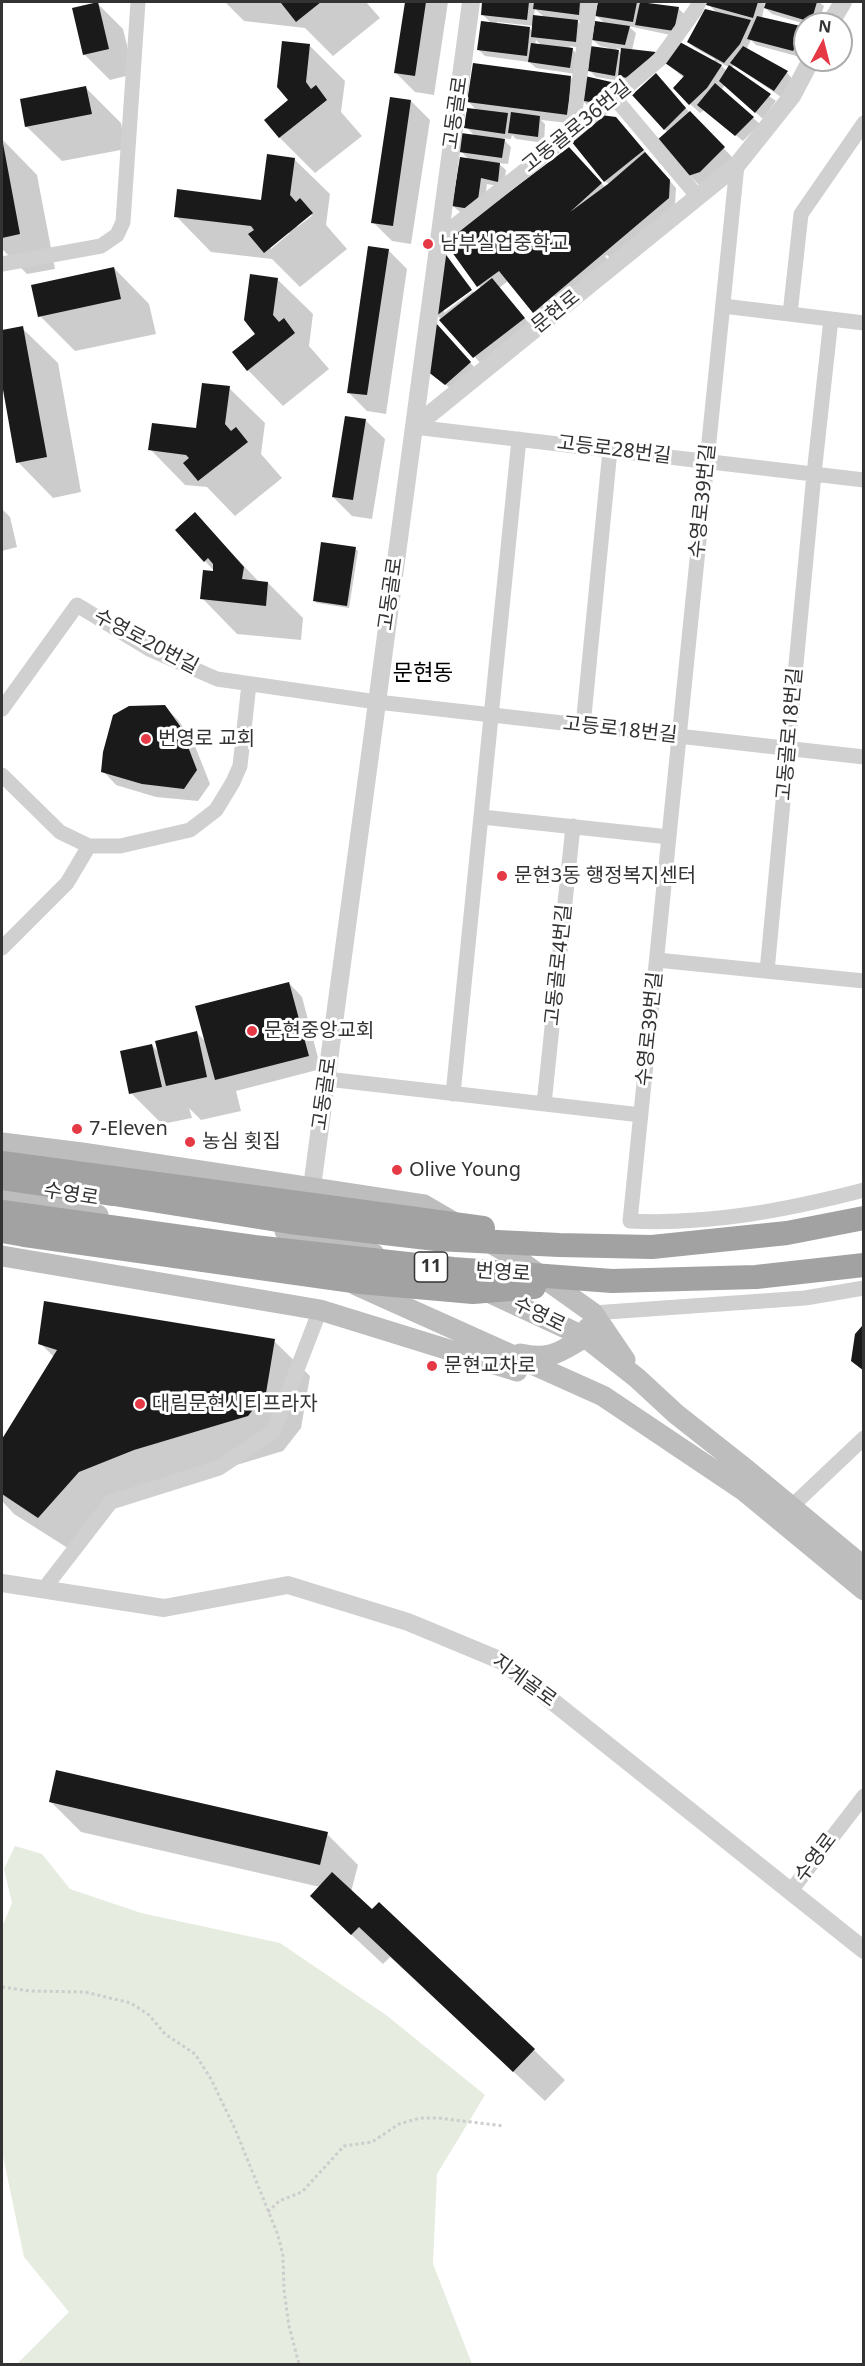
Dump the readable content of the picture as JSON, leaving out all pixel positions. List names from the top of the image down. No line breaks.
{"streets":{"highway":["11","번영로"],"main road":["수영로"],"street":["고동골로","고동골로36번길","문현로","고등로28번길","수영로39번길","수영로20번길","고등로18번길","고동골로18번길","고동골로4번길","지게골로"]},"crossings":[["고동골로","고동골로36번길"],["고동골로","문현로"],["고동골로","고등로28번길"],["고동골로","수영로20번길"],["고동골로","고등로18번길"],["문현로","고등로28번길"],["문현로","수영로39번길"],["고등로28번길","수영로39번길"],["고등로28번길","고동골로18번길"],["수영로39번길","고등로18번길"],["수영로20번길","고등로18번길"],["고등로18번길","고동골로18번길"],["수영로","지게골로"]],"districts":["문현동"],"places":["남부실업중학교","번영로 교회","문현3동 행정복지센터","문현중앙교회","7-Eleven","농심 횟집","Olive Young","문현교차로","대림문현시티프라자"],"north":"top"}
